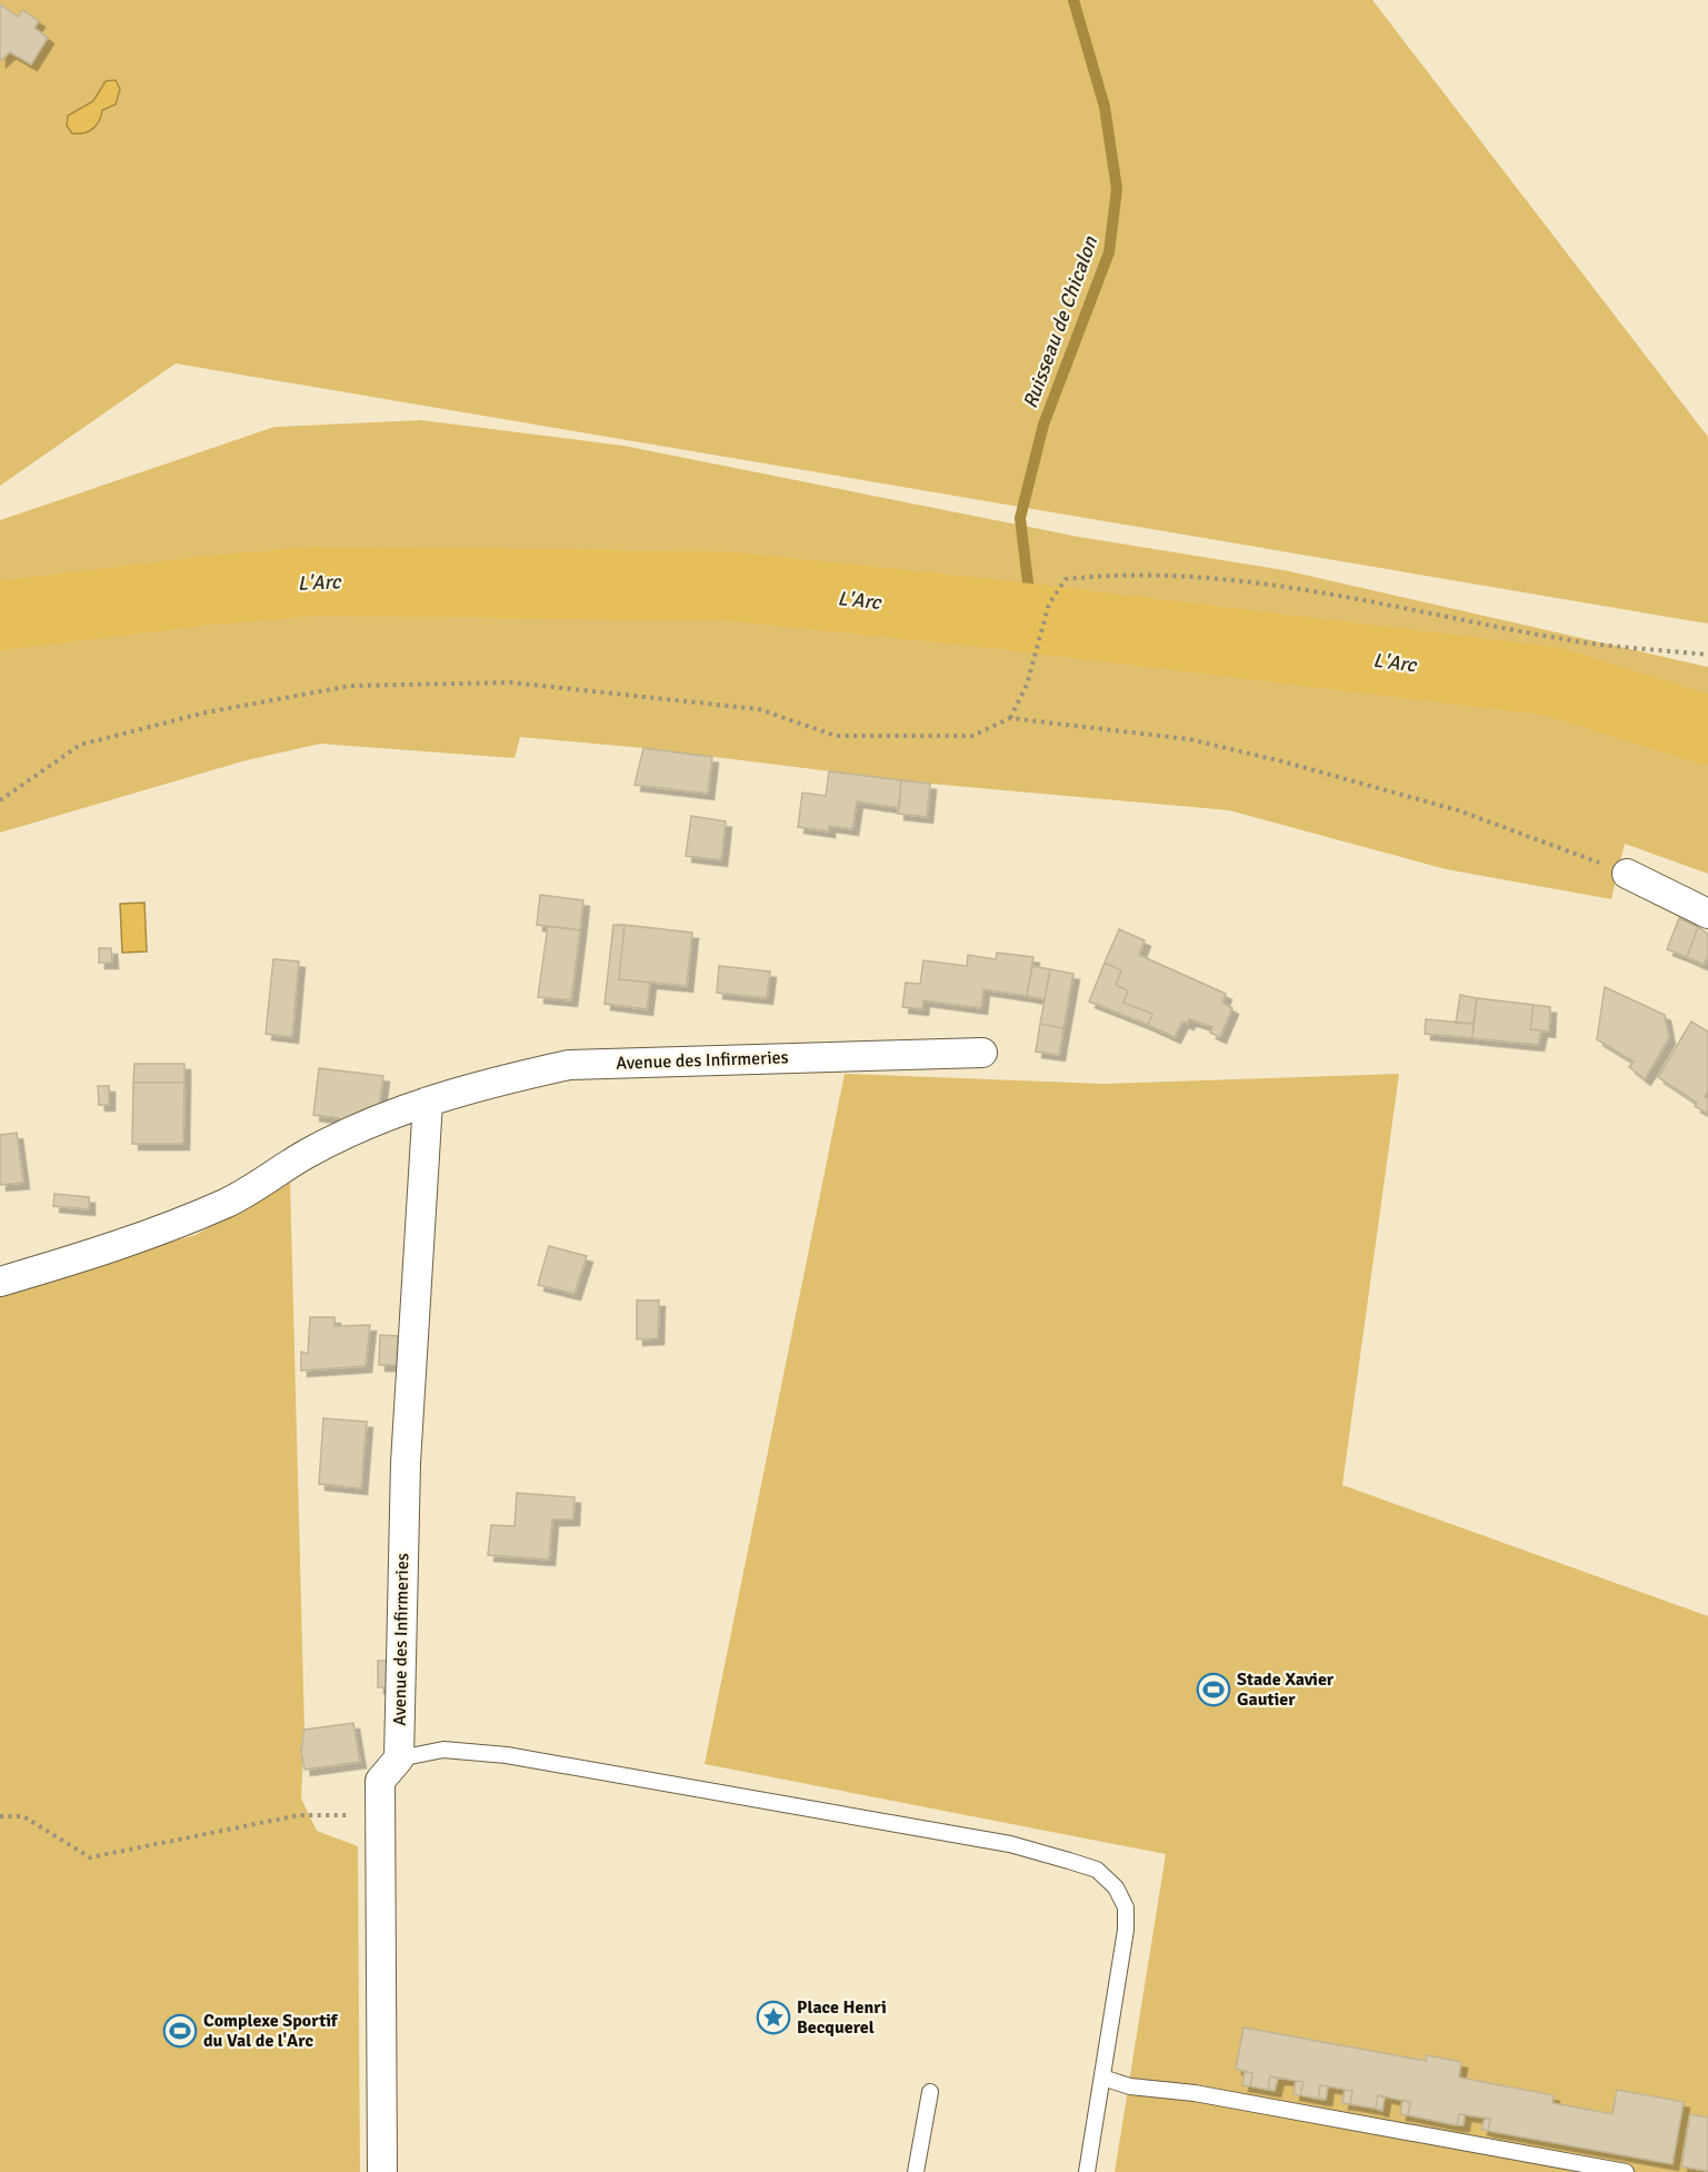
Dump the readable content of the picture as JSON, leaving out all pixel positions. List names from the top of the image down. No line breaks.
{"streets":{"street":["Avenue des Infirmeries"]},"water":["Ruisseau de Chicalon","L'Arc"],"places":{"sports":["Stade Xavier Gautier","Complexe Sportif du Val de l'Arc"],"place":["Place Henri Becquerel"]}}
